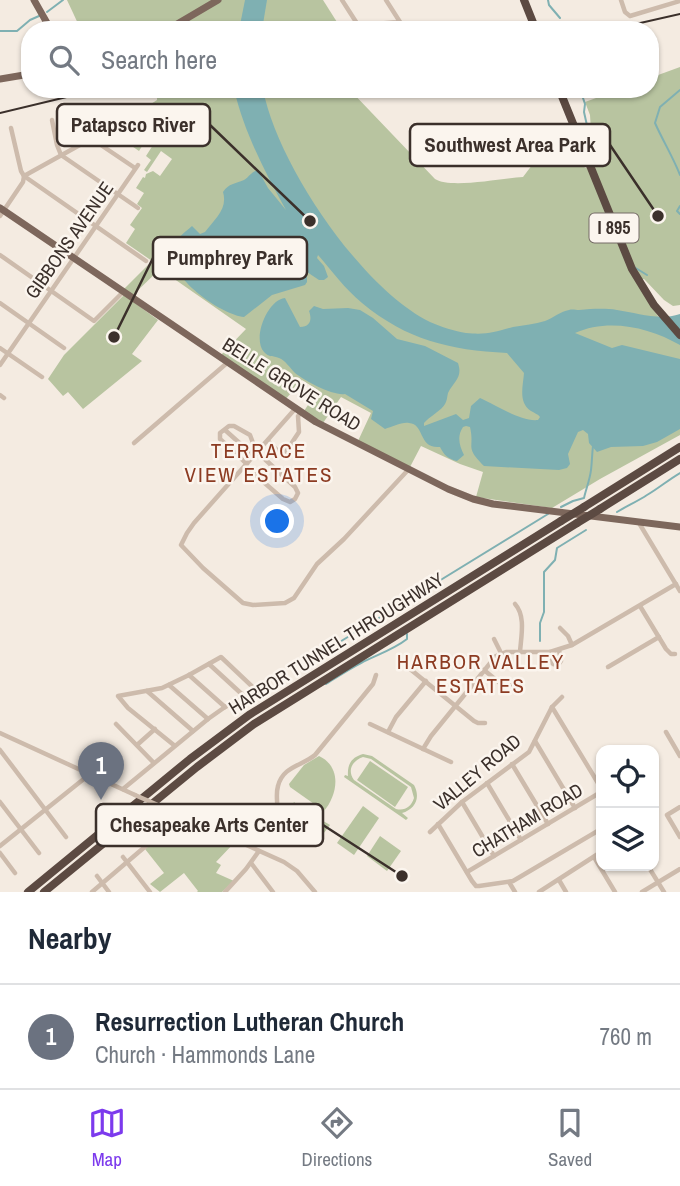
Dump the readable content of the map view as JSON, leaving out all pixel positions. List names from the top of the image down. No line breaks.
{"streets":{"highway":["I 895","HARBOR TUNNEL THROUGHWAY"],"main road":["BELLE GROVE ROAD"],"street":["GIBBONS AVENUE","VALLEY ROAD","CHATHAM ROAD"]},"crossings":[["GIBBONS AVENUE","BELLE GROVE ROAD"]],"districts":["TERRACE VIEW ESTATES","HARBOR VALLEY ESTATES"],"places":["Southwest Area Park","Patapsco River","Pumphrey Park","Chesapeake Arts Center"],"page":{"search":"Search here","pins":"1","heading":"Nearby","list":[{"mark":"1","name":"Resurrection Lutheran Church","note":"Church · Hammonds Lane","value":"760 m"}],"nav":["Map","Directions","Saved"]}}
